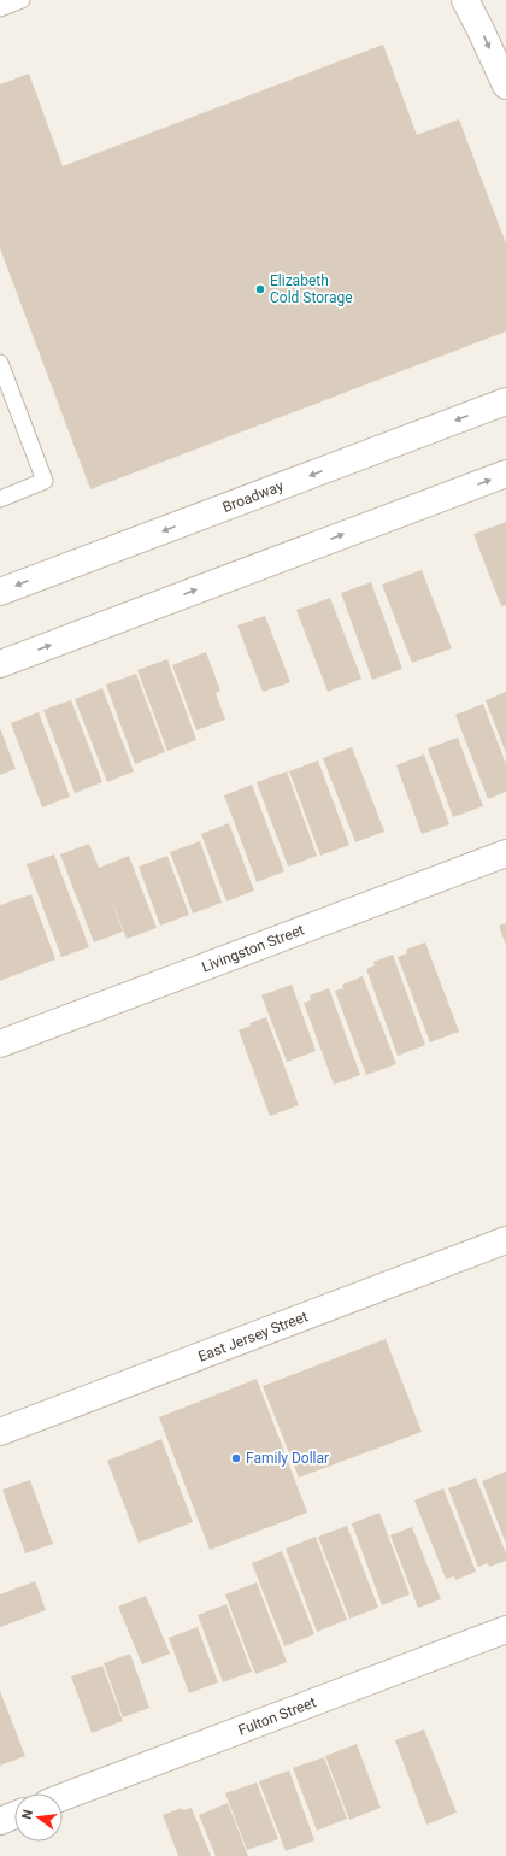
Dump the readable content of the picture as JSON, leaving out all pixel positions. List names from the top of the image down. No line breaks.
{"streets":{"street":["Broadway","Livingston Street","East Jersey Street","Fulton Street"]},"places":["Elizabeth Cold Storage","Family Dollar"],"north":"left"}
